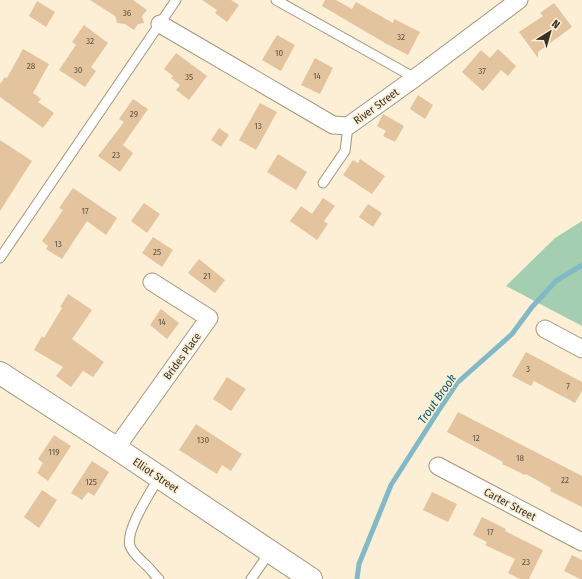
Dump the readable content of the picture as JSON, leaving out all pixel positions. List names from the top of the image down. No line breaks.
{"streets":{"street":["River Street","Brides Place","Elliot Street","Carter Street"]},"crossings":[["Brides Place","Elliot Street"]],"water":["Trout Brook"],"house_numbers":["36","32","32","10","28","30","37","14","35","29","13","23","17","13","25","21","14","3","7","12","130","119","18","22","125","17","23"],"north":"top right"}
